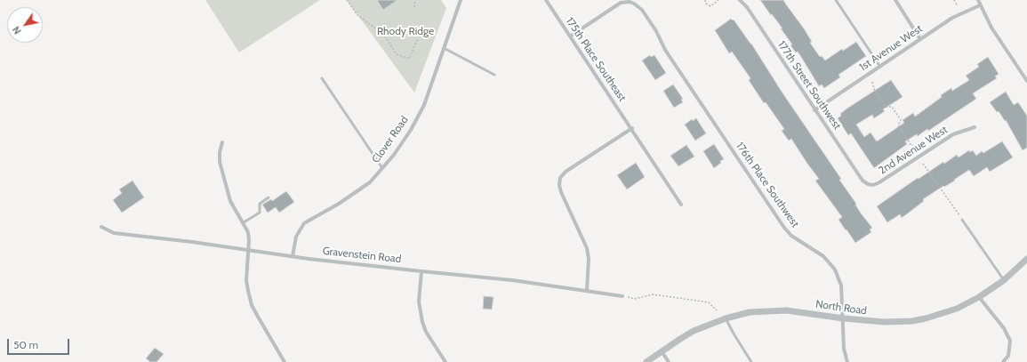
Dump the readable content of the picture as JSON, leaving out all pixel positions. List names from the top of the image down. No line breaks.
{"streets":{"street":["1st Avenue West","175th Place Southeast","177th Street Southwest","Clover Road","2nd Avenue West","176th Place Southwest","Gravenstein Road","North Road"]},"crossings":[["1st Avenue West","177th Street Southwest"],["175th Place Southeast","176th Place Southwest"],["177th Street Southwest","2nd Avenue West"],["Clover Road","Gravenstein Road"],["176th Place Southwest","North Road"]],"parks":["Rhody Ridge"],"scale_bar":"50 m","north":"bottom left"}
